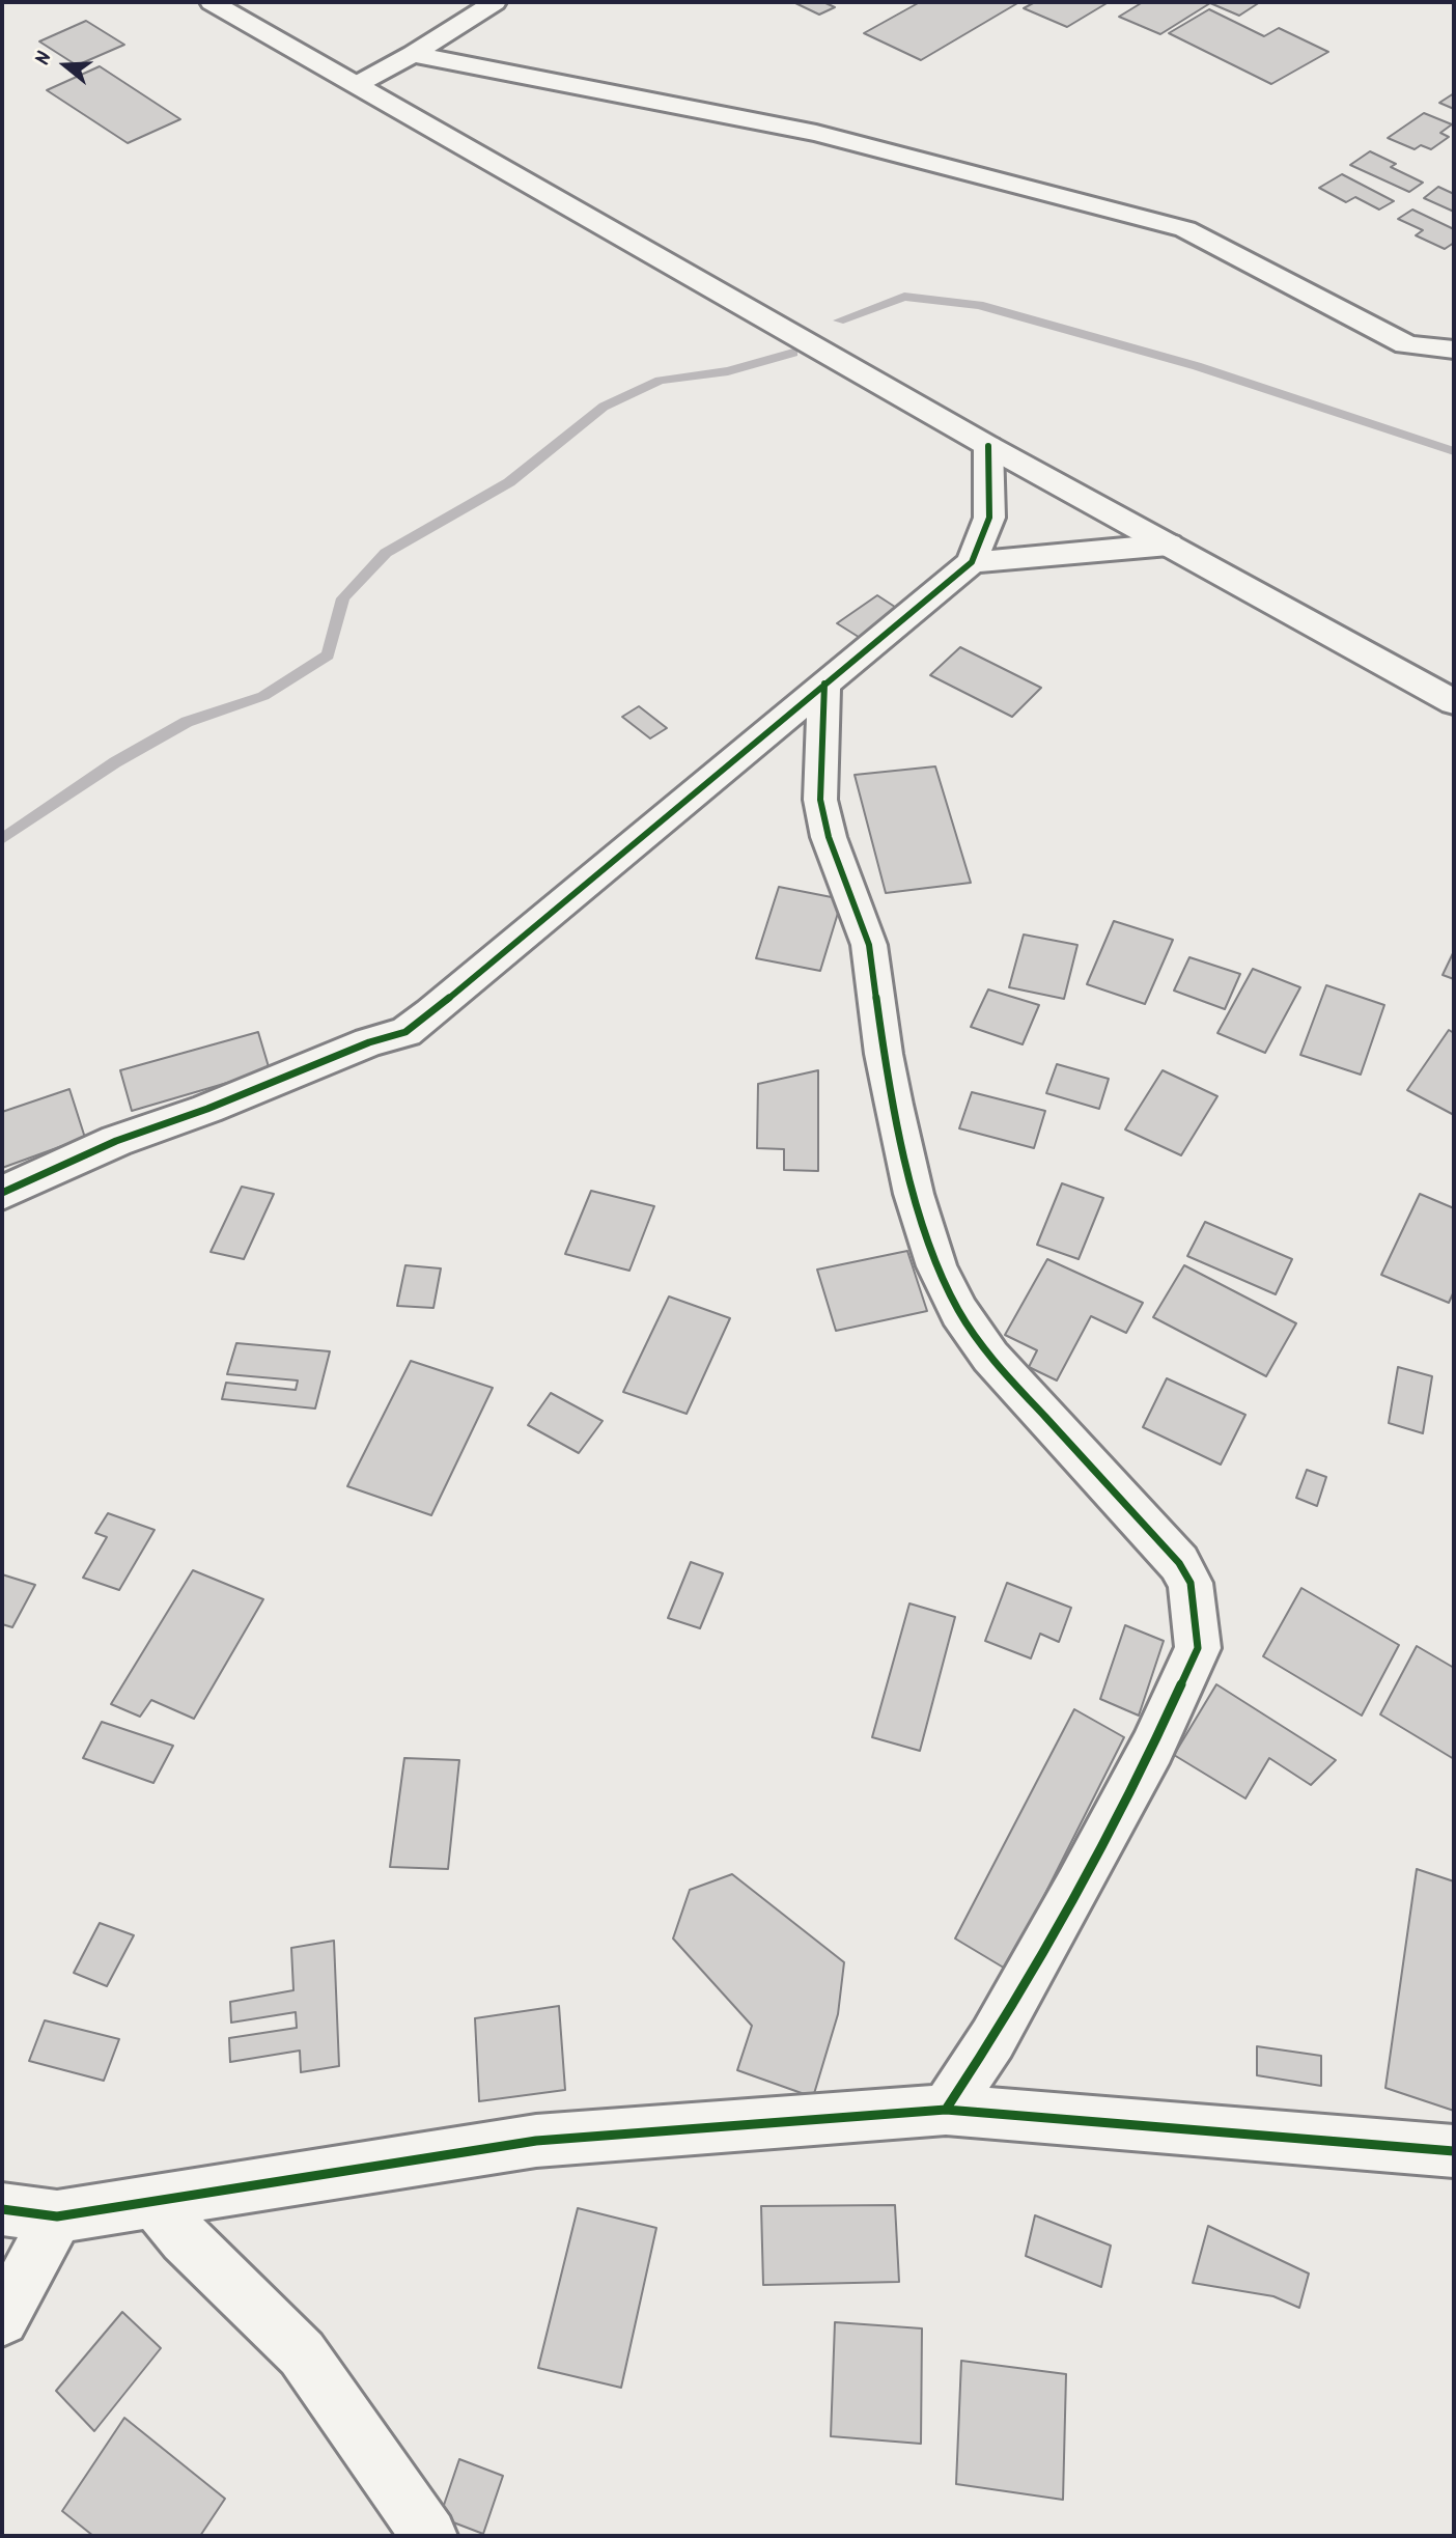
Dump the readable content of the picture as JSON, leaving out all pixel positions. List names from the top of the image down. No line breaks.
{"north":"left"}
